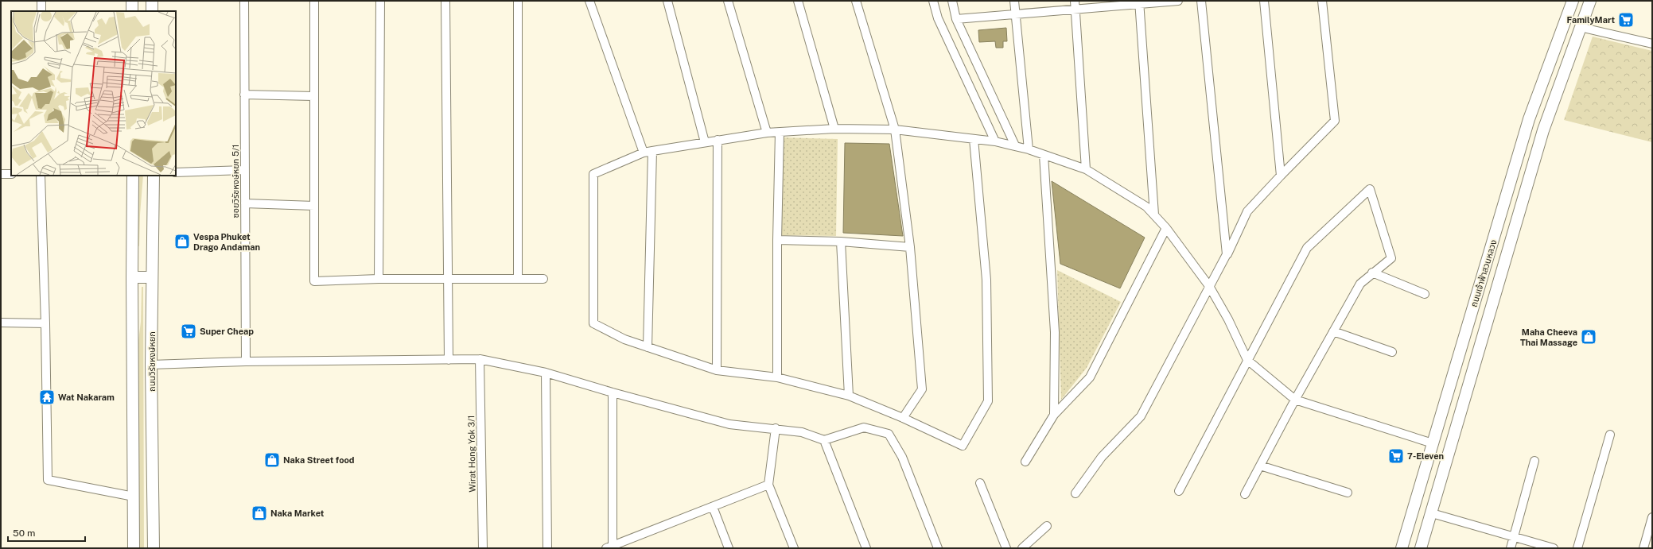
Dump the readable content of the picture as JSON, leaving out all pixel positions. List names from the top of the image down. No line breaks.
{"streets":{"main road":["ถนนเจ้าฟ้าสวนหลวง","ถนนวิรัชหงษ์หยก"],"street":["ซอยวิรัชหงษ์หยก 5/1","Wirat Hong Yok 3/1"]},"places":{"supermarket":["FamilyMart","Super Cheap","7-Eleven"],"shop":["Vespa Phuket Drago Andaman","Maha Cheeva Thai Massage","Naka Street food","Naka Market"],"temple":["Wat Nakaram"]},"scale_bar":"50 m"}
